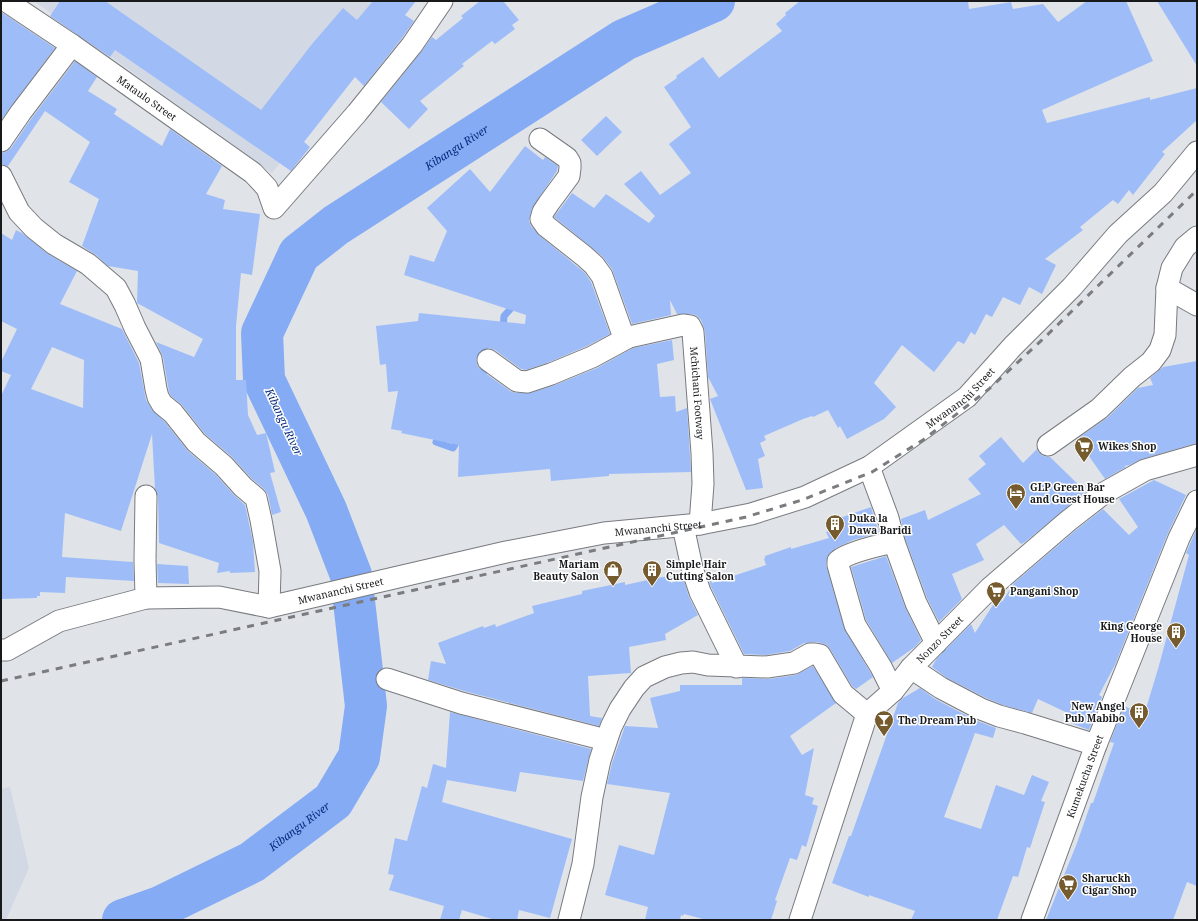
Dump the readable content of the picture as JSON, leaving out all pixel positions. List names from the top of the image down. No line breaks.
{"streets":{"street":["Mataulo Street","Mchichani Footway","Mwananchi Street","Nonzo Street","Kumekucha Street"]},"crossings":[["Mchichani Footway","Mwananchi Street"]],"water":["Kibangu River"],"places":{"supermarket":["Wikes Shop","Pangani Shop","Sharuckh Cigar Shop"],"hotel":["GLP Green Bar and Guest House"],"building":["Duka la Dawa Baridi","Simple Hair Cutting Salon","King George House","New Angel Pub Mabibo"],"shop":["Mariam Beauty Salon"],"bar":["The Dream Pub"]}}
